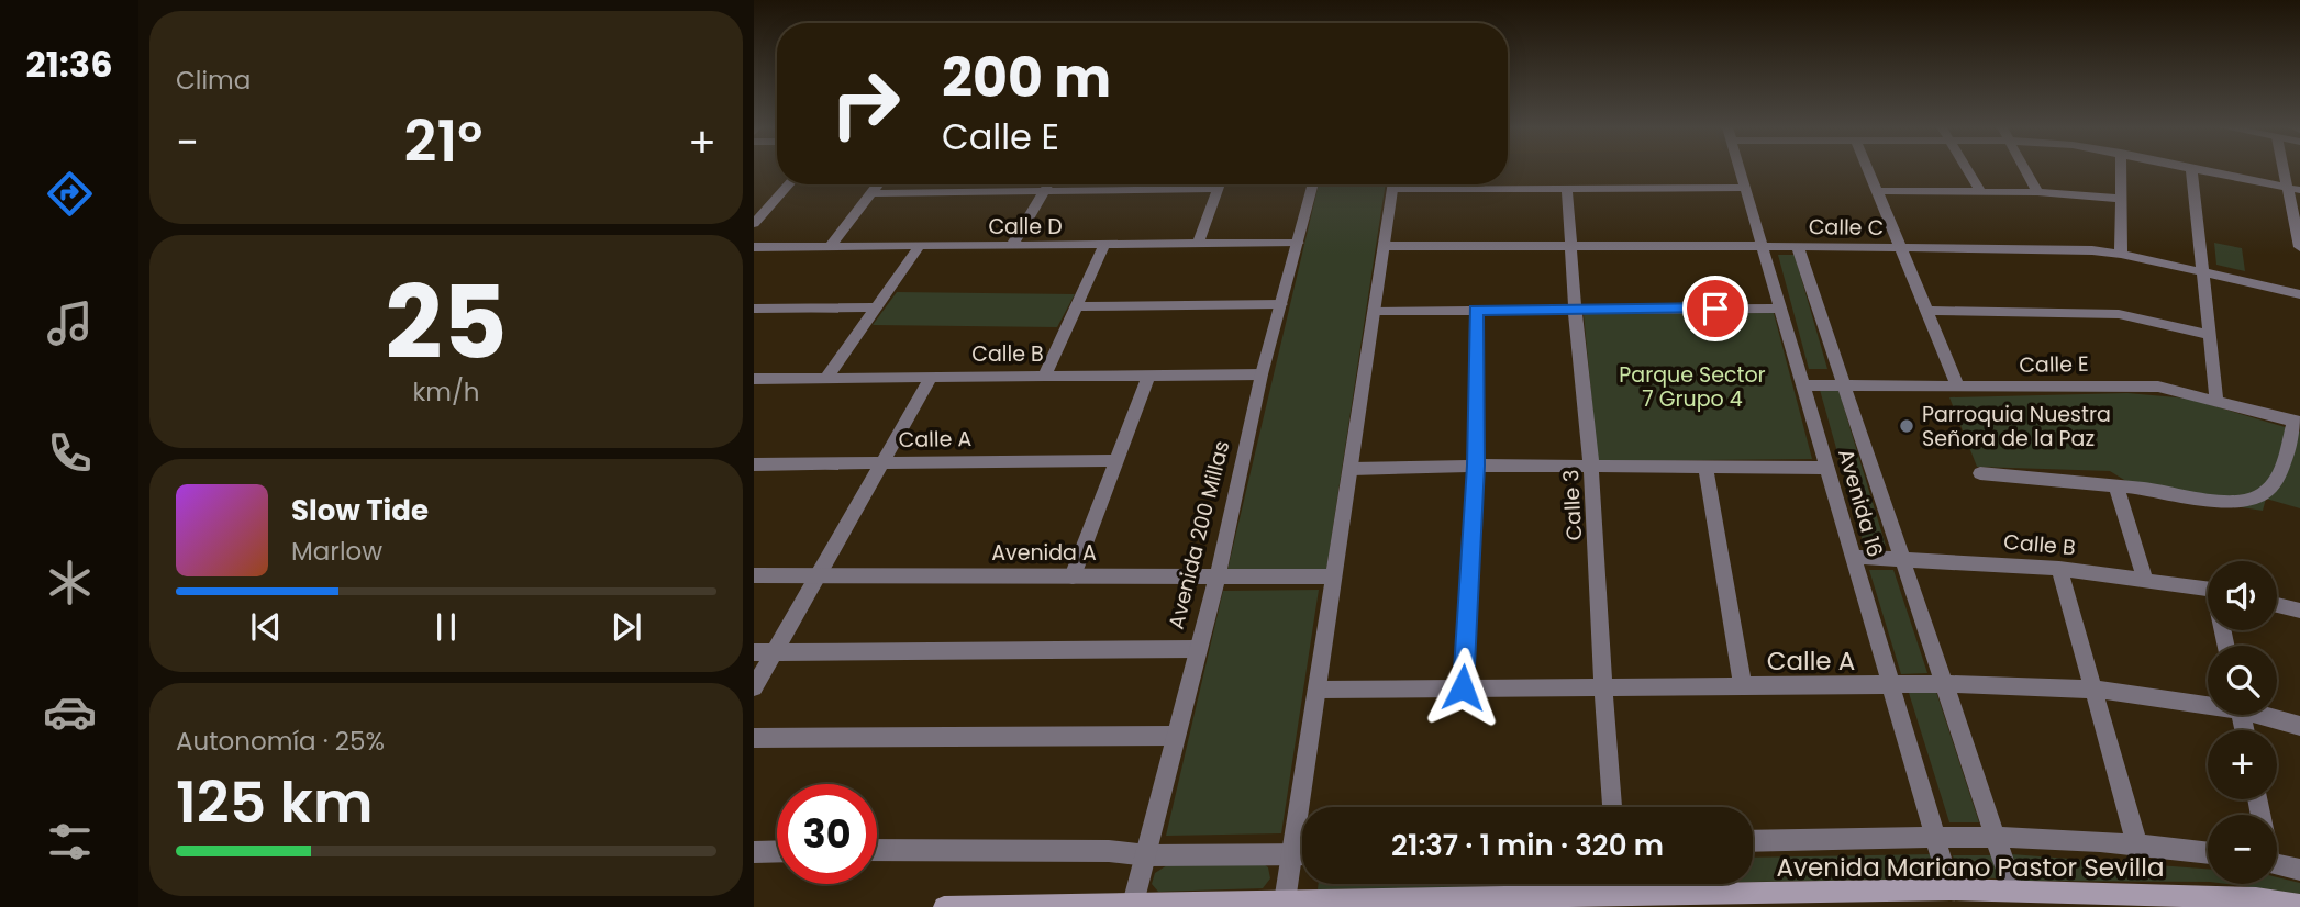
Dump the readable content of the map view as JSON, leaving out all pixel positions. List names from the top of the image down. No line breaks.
{"streets":{"main road":["Avenida Mariano Pastor Sevilla"],"street":["Calle D","Calle C","Calle B","Calle E","Calle A","Avenida 16","Calle 3","Avenida 200 Millas","Avenida A"]},"crossings":[["Calle D","Avenida 200 Millas"],["Calle C","Avenida 16"],["Calle C","Calle 3"],["Calle B","Avenida 16"],["Calle B","Avenida 200 Millas"],["Calle E","Avenida 16"],["Calle A","Avenida 16"],["Calle A","Calle 3"],["Avenida 16","Avenida Mariano Pastor Sevilla"],["Avenida 200 Millas","Avenida A"],["Avenida 200 Millas","Avenida Mariano Pastor Sevilla"]],"parks":["Parque Sector 7 Grupo 4"],"places":["Parroquia Nuestra Señora de la Paz"],"page":{"tabs":"21:36","tile":["Clima",["25","km/h"],["Autonomía · 25%","125 km"]],"turn":["200 m","Calle E"],"heat":["−","21°","+"],"song":["Slow Tide","Marlow"],"map_buttons":["+","−"],"limit":"30","trip":"21:37 · 1 min · 320 m"}}
